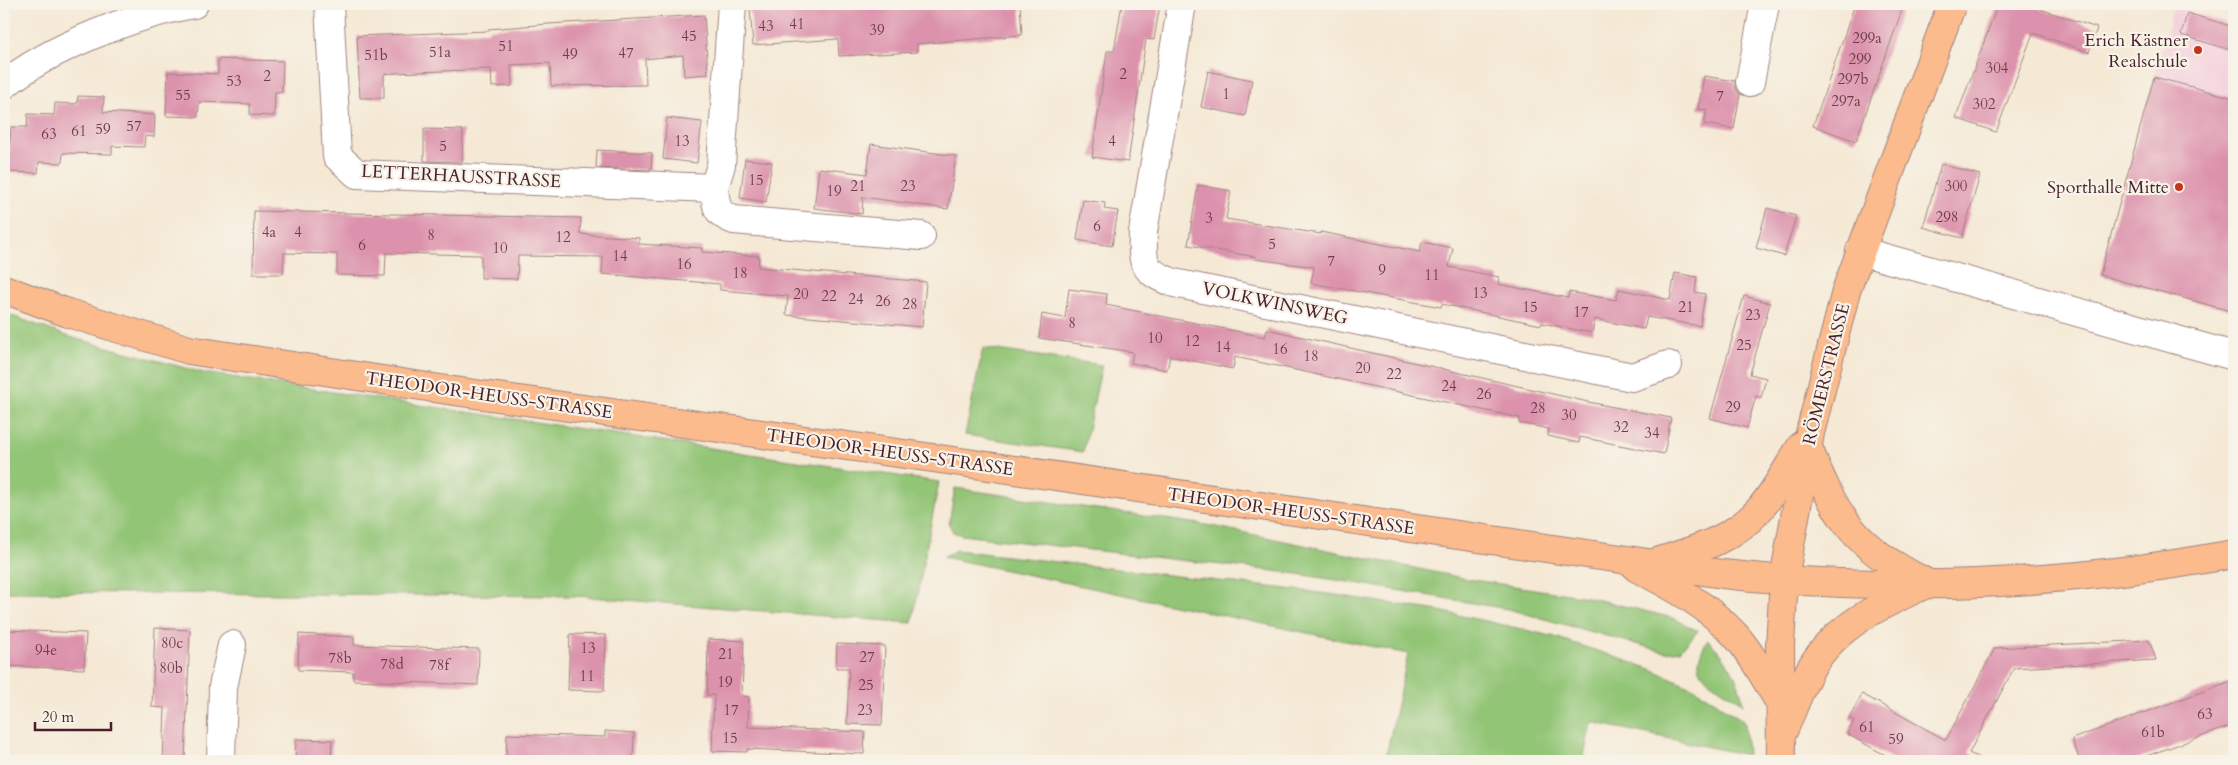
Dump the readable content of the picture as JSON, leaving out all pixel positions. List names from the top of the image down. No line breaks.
{"streets":{"main road":["RÖMERSTRASSE","THEODOR-HEUSS-STRASSE"],"street":["LETTERHAUSSTRASSE","VOLKWINSWEG"]},"crossings":[["RÖMERSTRASSE","THEODOR-HEUSS-STRASSE"]],"places":["Erich Kästner Realschule","Sporthalle Mitte"],"house_numbers":["41","43","39","45","299a","51","51a","47","49","51b","299","304","2","2","297b","53","1","55","7","297a","302","57","59","61","63","13","4","5","15","21","23","300","19","298","3","6","4a","4","8","12","5","6","10","14","7","16","9","18","11","13","20","22","24","26","28","15","21","17","23","8","10","12","25","14","16","18","20","22","24","26","29","28","30","32","34","80c","13","94e","21","27","78b","78d","78f","80b","11","19","25","17","23","63","61","61b","15","59"],"scale_bar":"20 m"}
